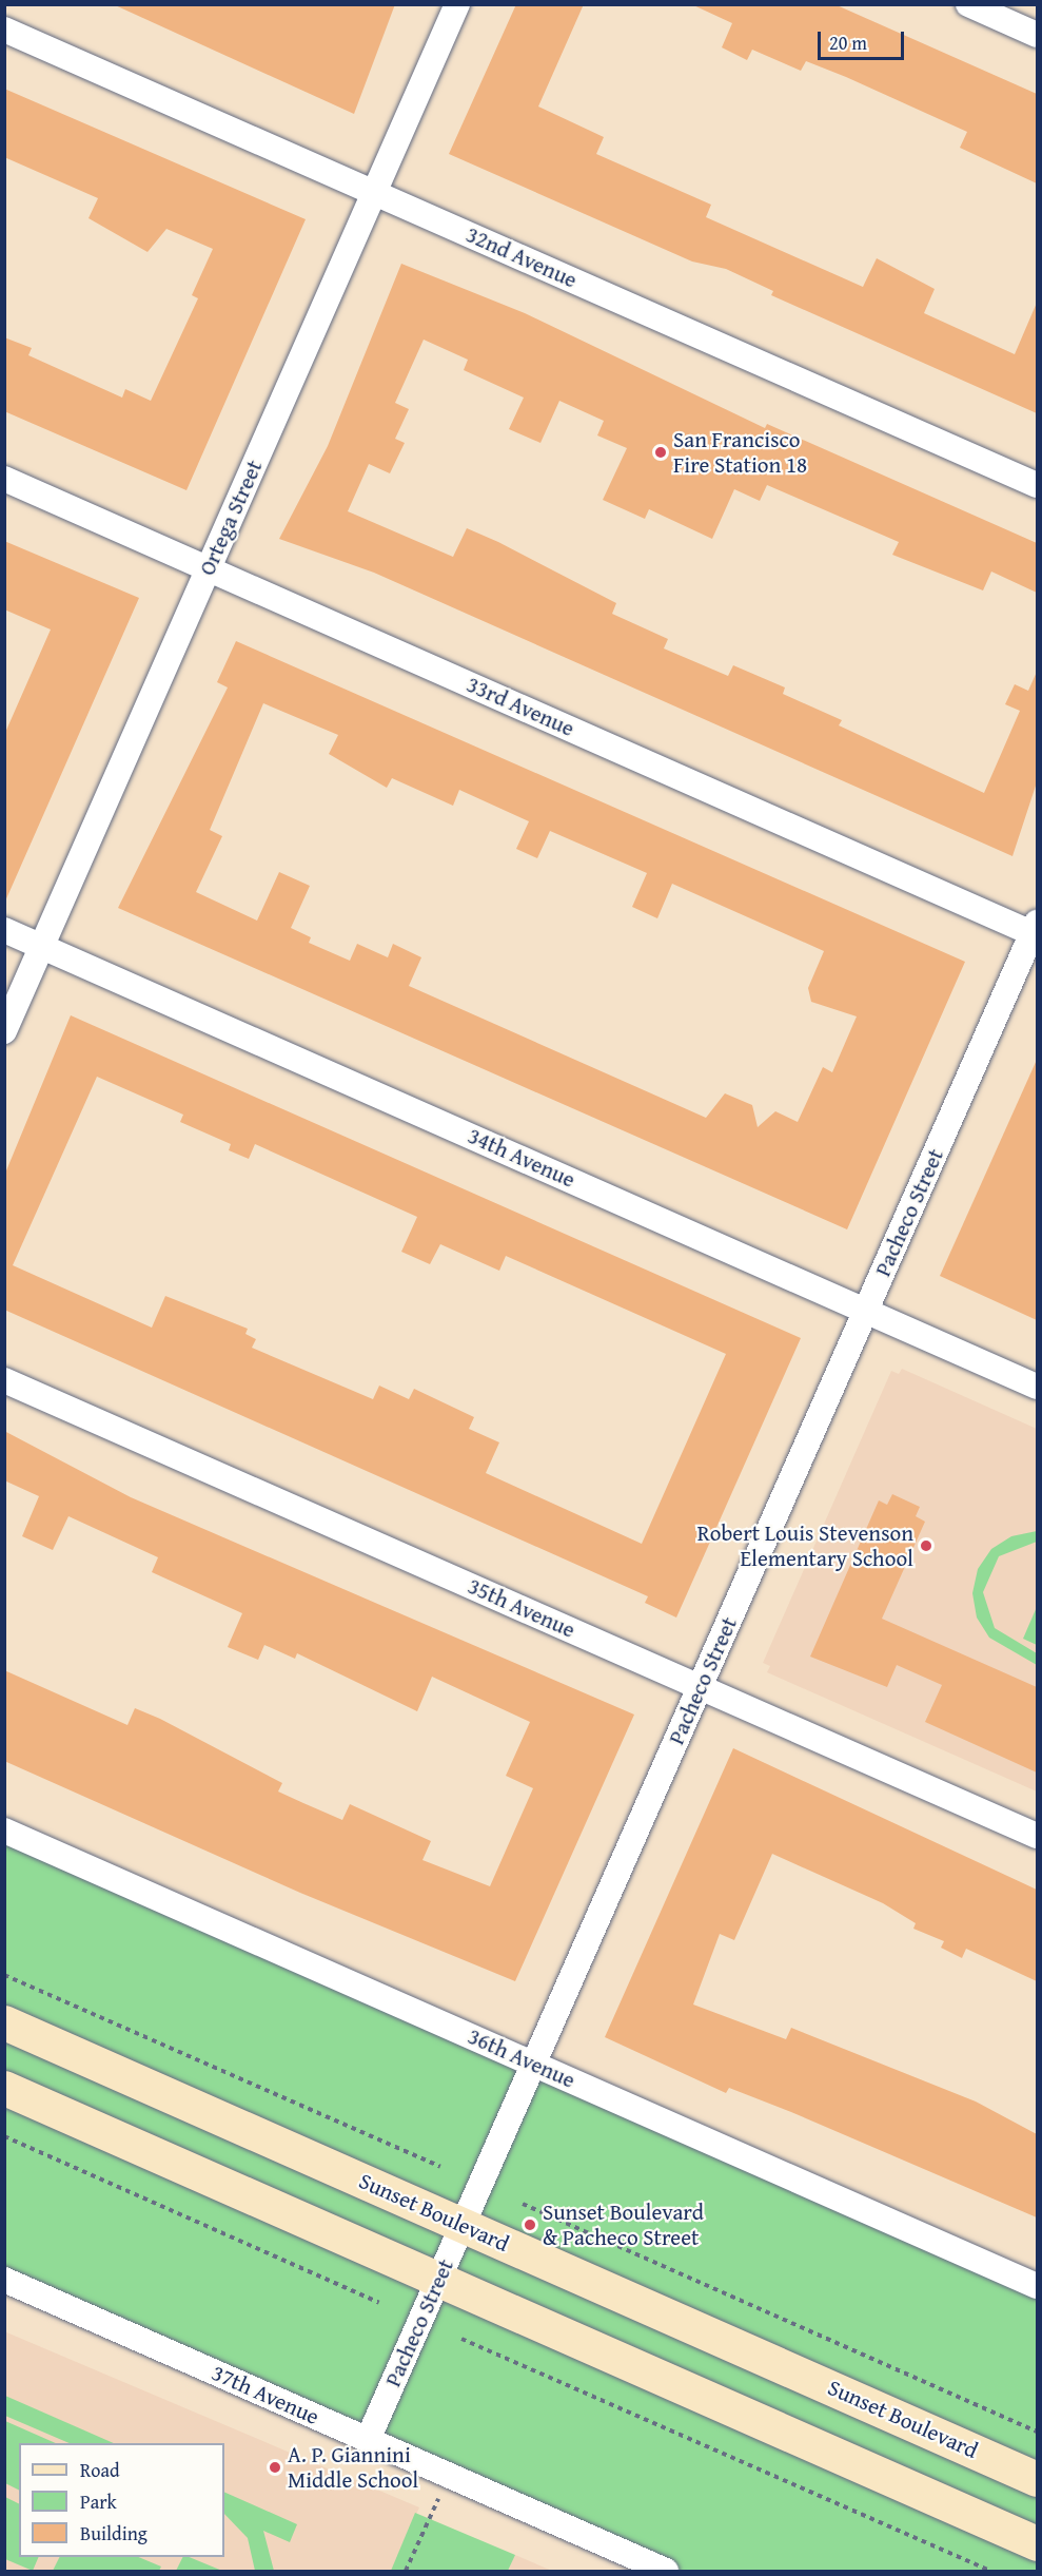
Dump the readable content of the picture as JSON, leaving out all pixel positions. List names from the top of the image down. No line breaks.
{"streets":{"main road":["Sunset Boulevard"],"street":["32nd Avenue","Ortega Street","33rd Avenue","34th Avenue","Pacheco Street","35th Avenue","36th Avenue","37th Avenue"]},"crossings":[["32nd Avenue","Ortega Street"],["Ortega Street","33rd Avenue"],["Ortega Street","34th Avenue"],["33rd Avenue","Pacheco Street"],["34th Avenue","Pacheco Street"],["Pacheco Street","35th Avenue"],["Pacheco Street","36th Avenue"],["Pacheco Street","Sunset Boulevard"],["Pacheco Street","37th Avenue"]],"places":["San Francisco Fire Station 18","Robert Louis Stevenson Elementary School","Sunset Boulevard & Pacheco Street","A. P. Giannini Middle School"],"legend":["Road","Park","Building"],"scale_bar":"20 m"}
